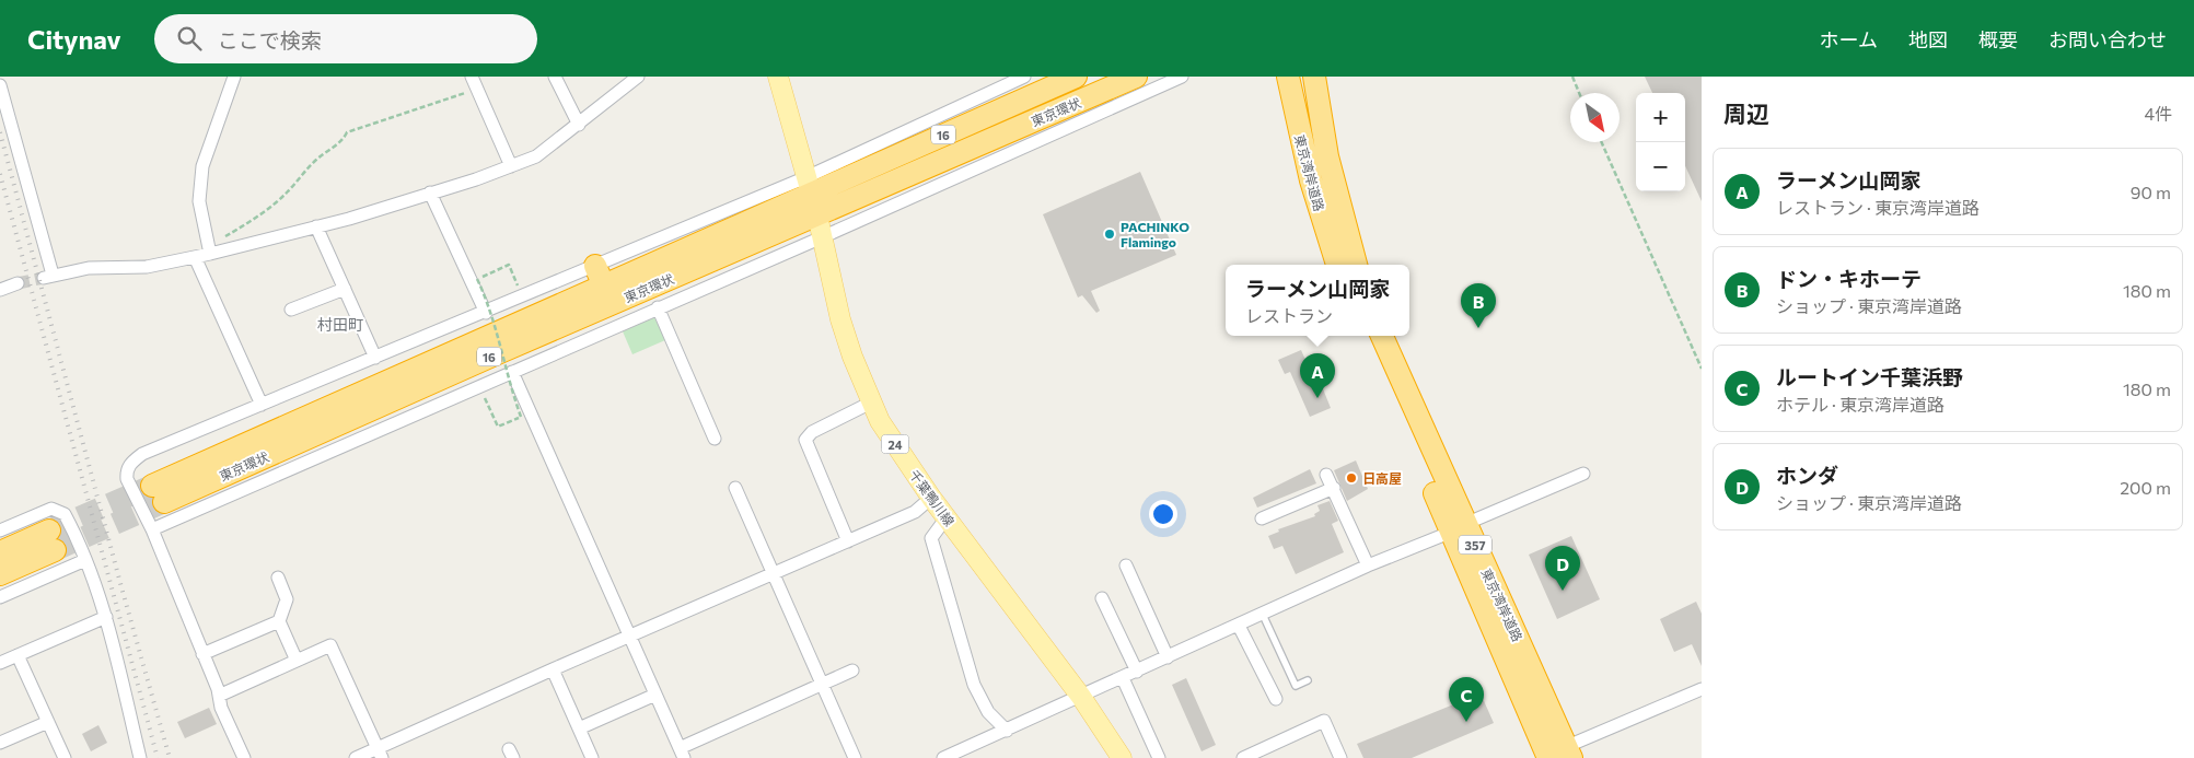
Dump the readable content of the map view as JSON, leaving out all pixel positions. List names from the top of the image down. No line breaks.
{"streets":{"highway":["東京環状","16","東京湾岸道路","357"],"main road":["24","千葉鴨川線"]},"crossings":[["東京環状","千葉鴨川線"]],"districts":["村田町"],"places":["PACHINKO Flamingo","日高屋"],"north":"bottom right","page":{"header":"Citynav","search":"ここで検索","nav":["ホーム","地図","概要","お問い合わせ"],"heading":["周辺","4件"],"map_buttons":["+","−"],"list":[{"mark":"A","name":"ラーメン山岡家","note":"レストラン · 東京湾岸道路","value":"90 m"},{"mark":"B","name":"ドン・キホーテ","note":"ショップ · 東京湾岸道路","value":"180 m"},{"mark":"C","name":"ルートイン千葉浜野","note":"ホテル · 東京湾岸道路","value":"180 m"},{"mark":"D","name":"ホンダ","note":"ショップ · 東京湾岸道路","value":"200 m"}],"popup":["ラーメン山岡家","レストラン"],"pins":["B","A","D","C"]}}
